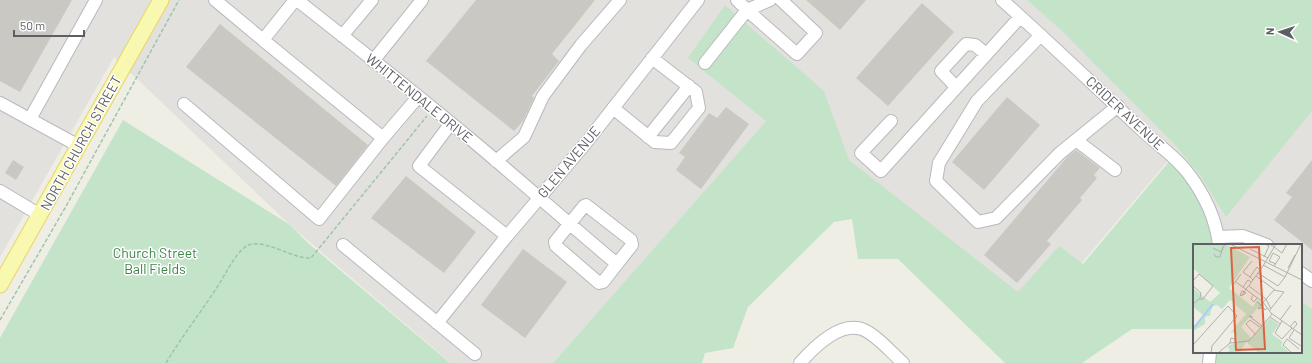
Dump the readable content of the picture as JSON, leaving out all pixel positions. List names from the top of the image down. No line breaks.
{"streets":{"main road":["NORTH CHURCH STREET"],"street":["WHITTENDALE DRIVE","CRIDER AVENUE","GLEN AVENUE"]},"crossings":[["WHITTENDALE DRIVE","GLEN AVENUE"]],"parks":["Church Street Ball Fields"],"scale_bar":"50 m","north":"left"}
